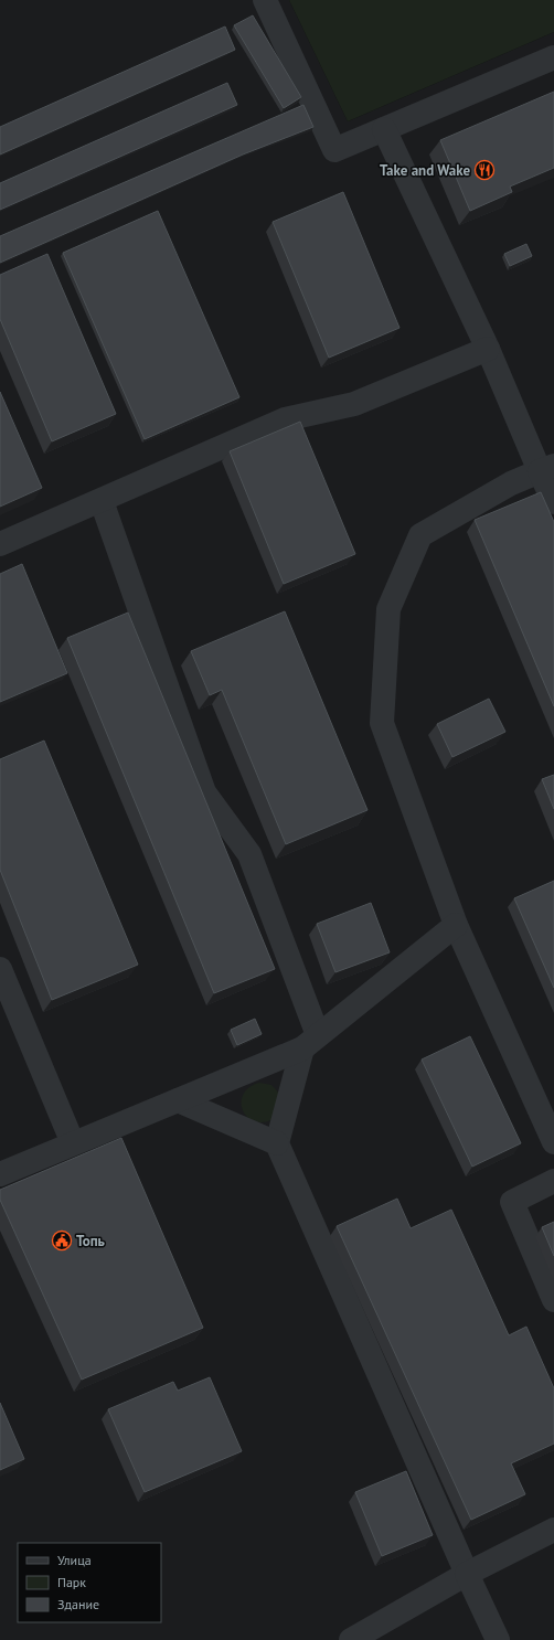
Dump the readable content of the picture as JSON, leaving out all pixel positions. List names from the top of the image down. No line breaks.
{"places":{"restaurant":["Take and Wake"],"public building":["Топь"]},"legend":["Улица","Парк","Здание"]}
